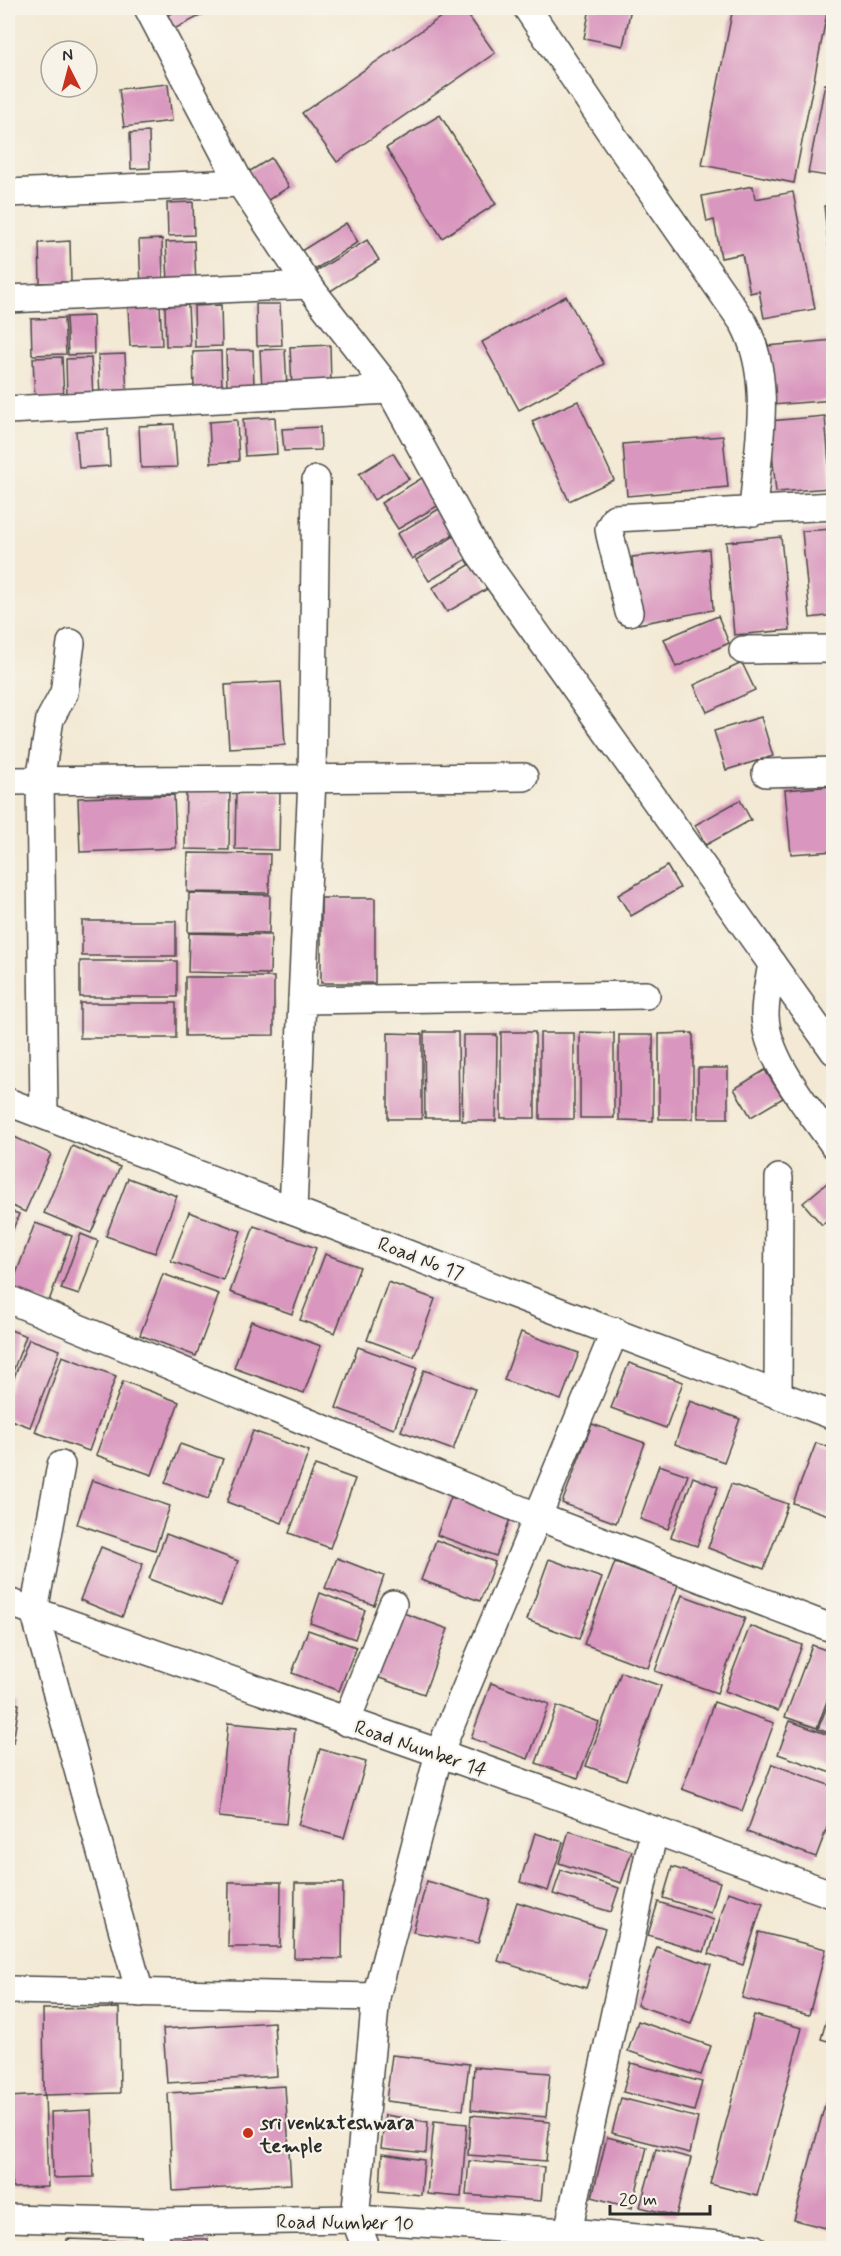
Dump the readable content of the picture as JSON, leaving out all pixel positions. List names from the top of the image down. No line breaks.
{"streets":{"street":["Road No 17","Road Number 14","Road Number 10"]},"places":["sri venkateshwara temple"],"scale_bar":"20 m","north":"top"}
